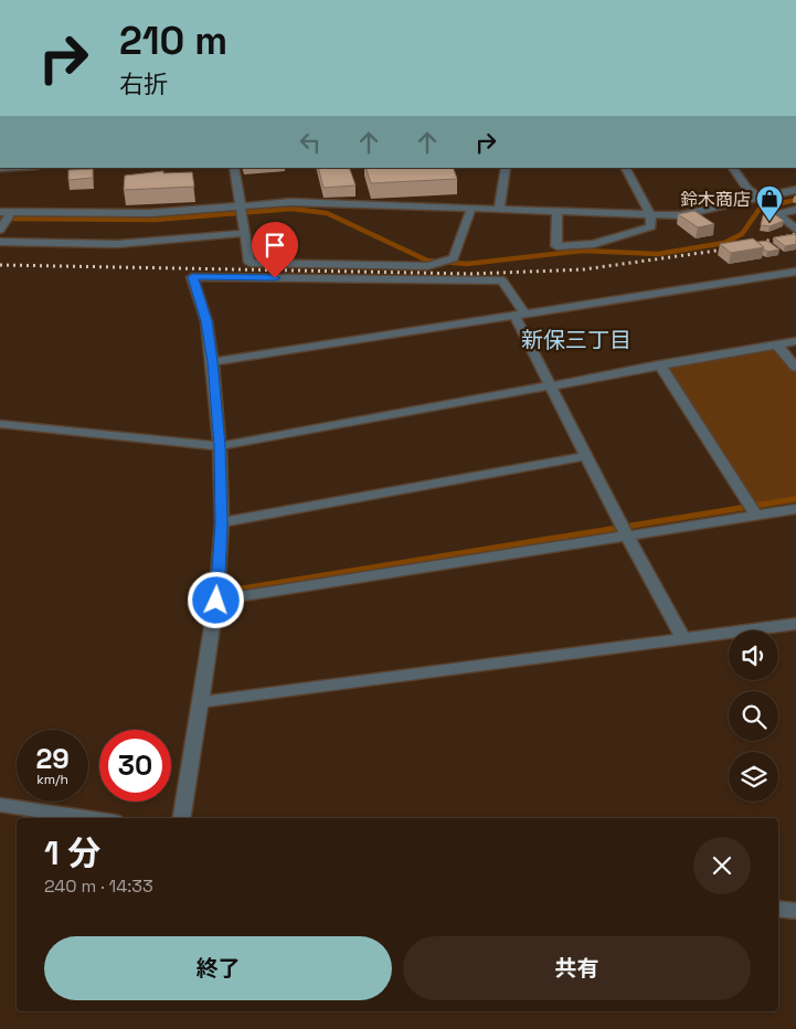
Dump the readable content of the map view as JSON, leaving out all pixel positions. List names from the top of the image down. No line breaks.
{"districts":["新保三丁目"],"places":{"shop":["鈴木商店"]},"page":{"turn":["210 m","右折"],"speed":"29 km/h","limit":"30","heading":["1 分","240 m · 14:33"],"buttons":["終了","共有"]}}
